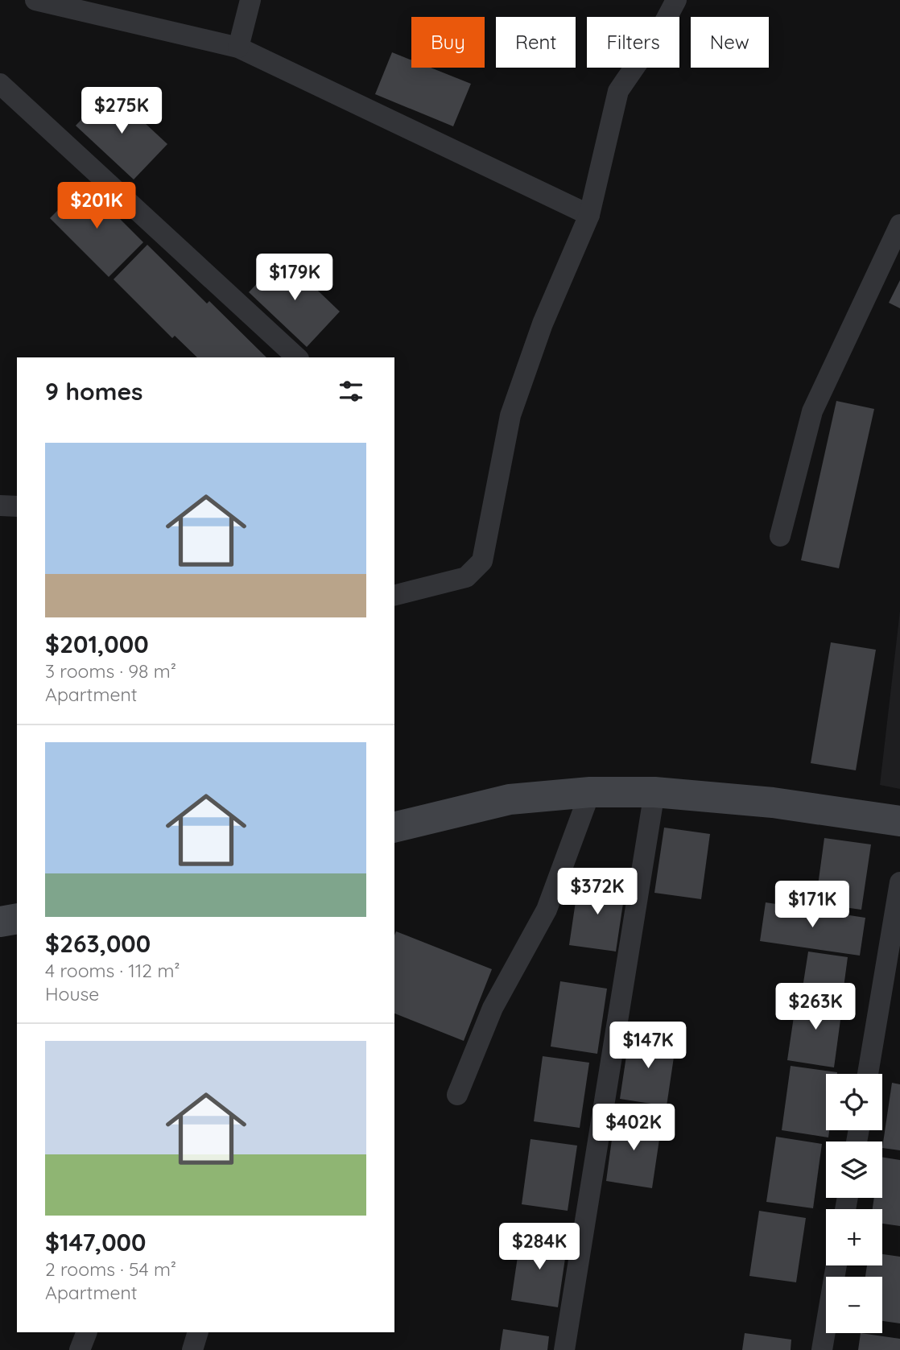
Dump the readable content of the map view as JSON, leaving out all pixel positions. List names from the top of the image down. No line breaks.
{"page":{"chip":["Buy","Rent","Filters","New"],"price":["$275K","$201K","$179K","$372K","$171K","$263K","$147K","$402K","$284K"],"heading":"9 homes","list":[{"name":"$201,000","note":"3 rooms · 98 m² · Apartment"},{"name":"$263,000","note":"4 rooms · 112 m² · House"},{"name":"$147,000","note":"2 rooms · 54 m² · Apartment"}],"map_buttons":["+","−"]}}
